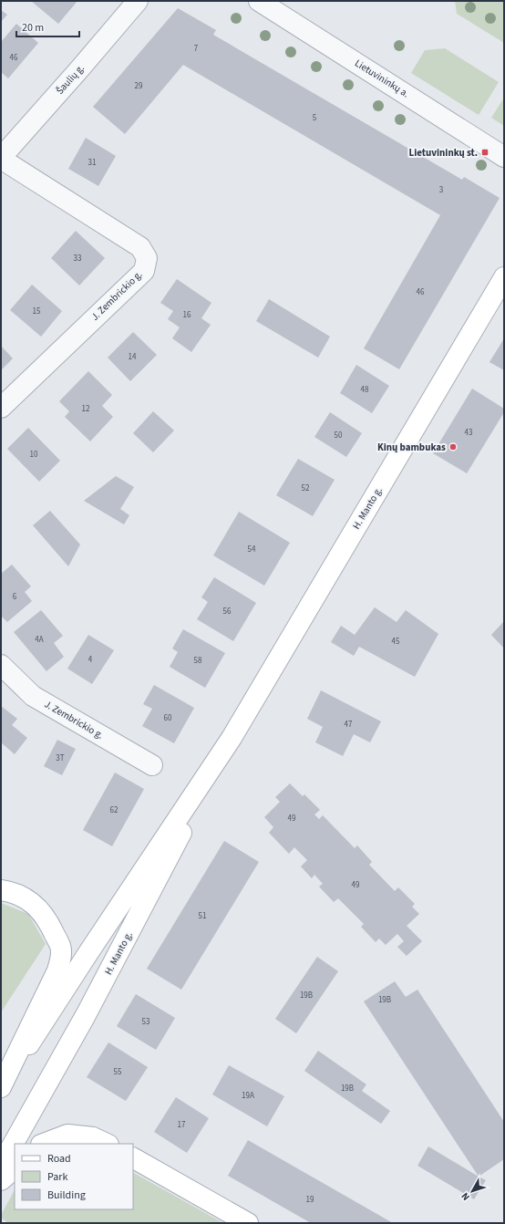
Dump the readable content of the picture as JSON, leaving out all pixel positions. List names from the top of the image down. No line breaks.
{"streets":{"main road":["H. Manto g."],"street":["Lietuvininkų a.","Šaulių g.","J. Zembrickio g."]},"crossings":[["Šaulių g.","J. Zembrickio g."]],"places":{"transit":["Lietuvininkų st."],"other":["Kinų bambukas"]},"house_numbers":["7","46","29","5","31","3","33","46","15","16","14","48","12","43","50","10","52","54","6","56","4A","45","4","58","60","47","3T","62","49","49","51","19B","19B","53","55","19B","19A","17","19"],"legend":["Road","Park","Building"],"scale_bar":"20 m","north":"bottom left"}
